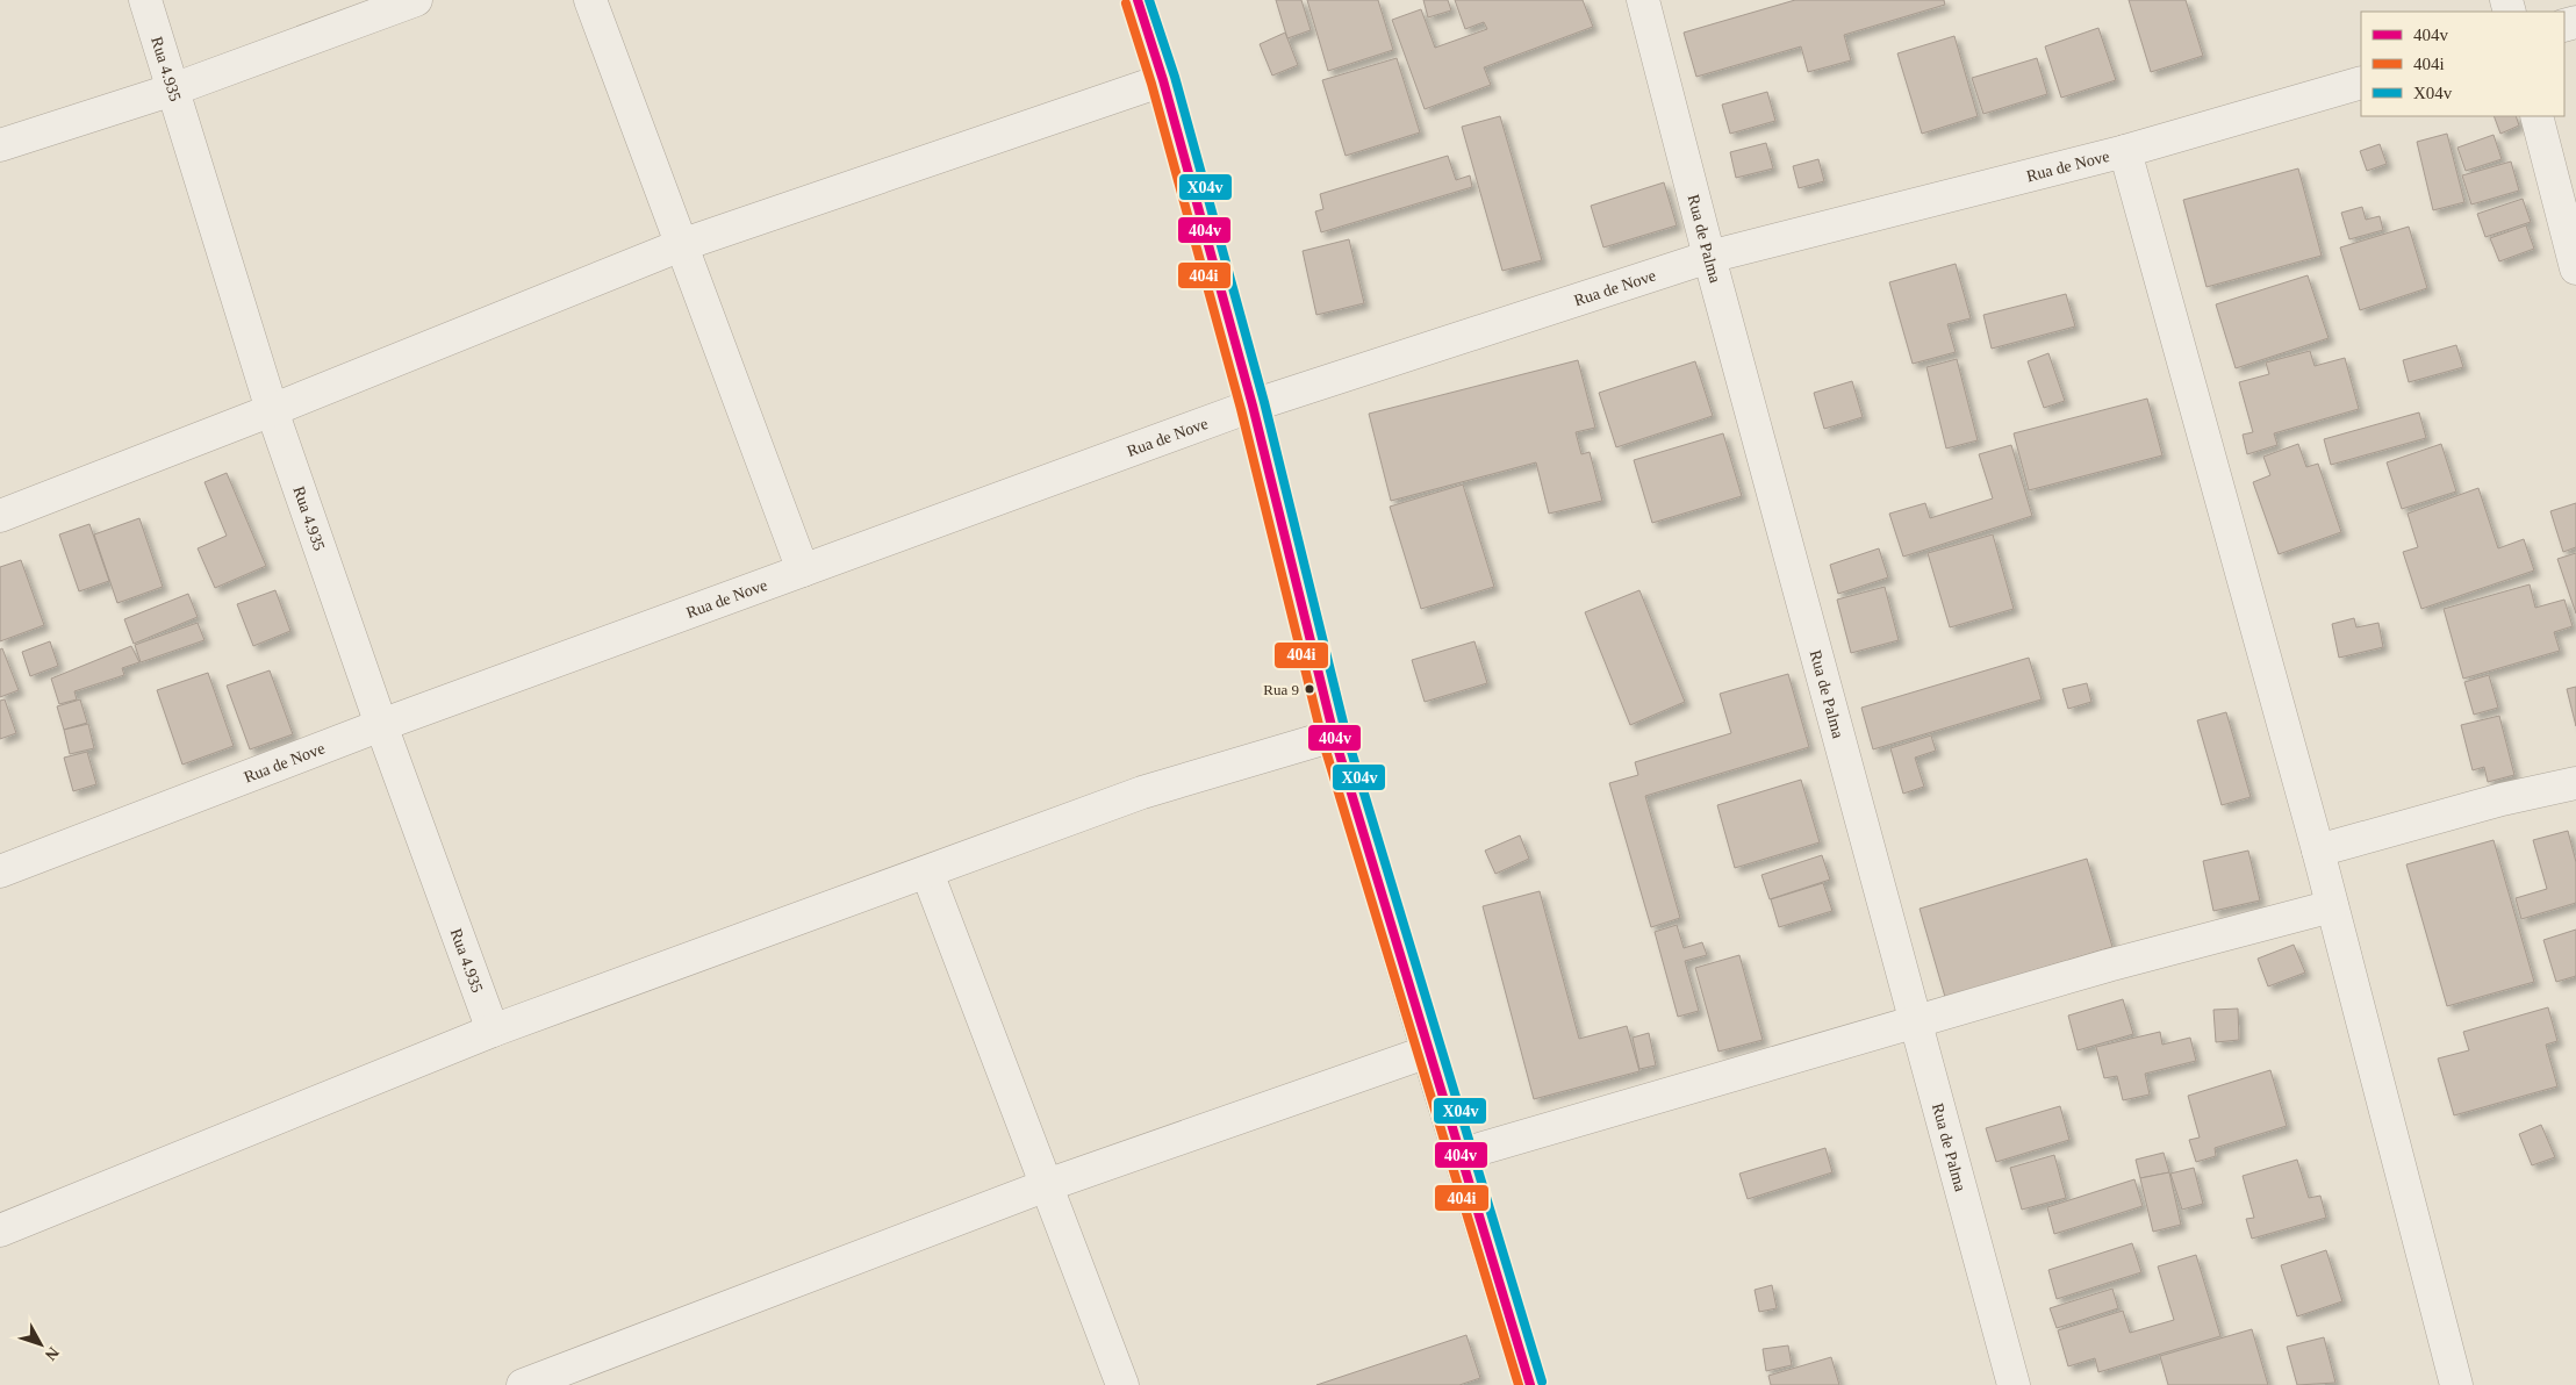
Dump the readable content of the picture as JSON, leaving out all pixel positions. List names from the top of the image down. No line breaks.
{"streets":{"street":["Rua 4.935","Rua de Nove","Rua de Palma"]},"crossings":[["Rua 4.935","Rua de Nove"],["Rua de Nove","Rua de Palma"]],"places":["Rua 9"],"lines":["transit line 404v","transit line X04v","transit line 404i"],"legend":["404v","404i","X04v"],"north":"bottom right"}
